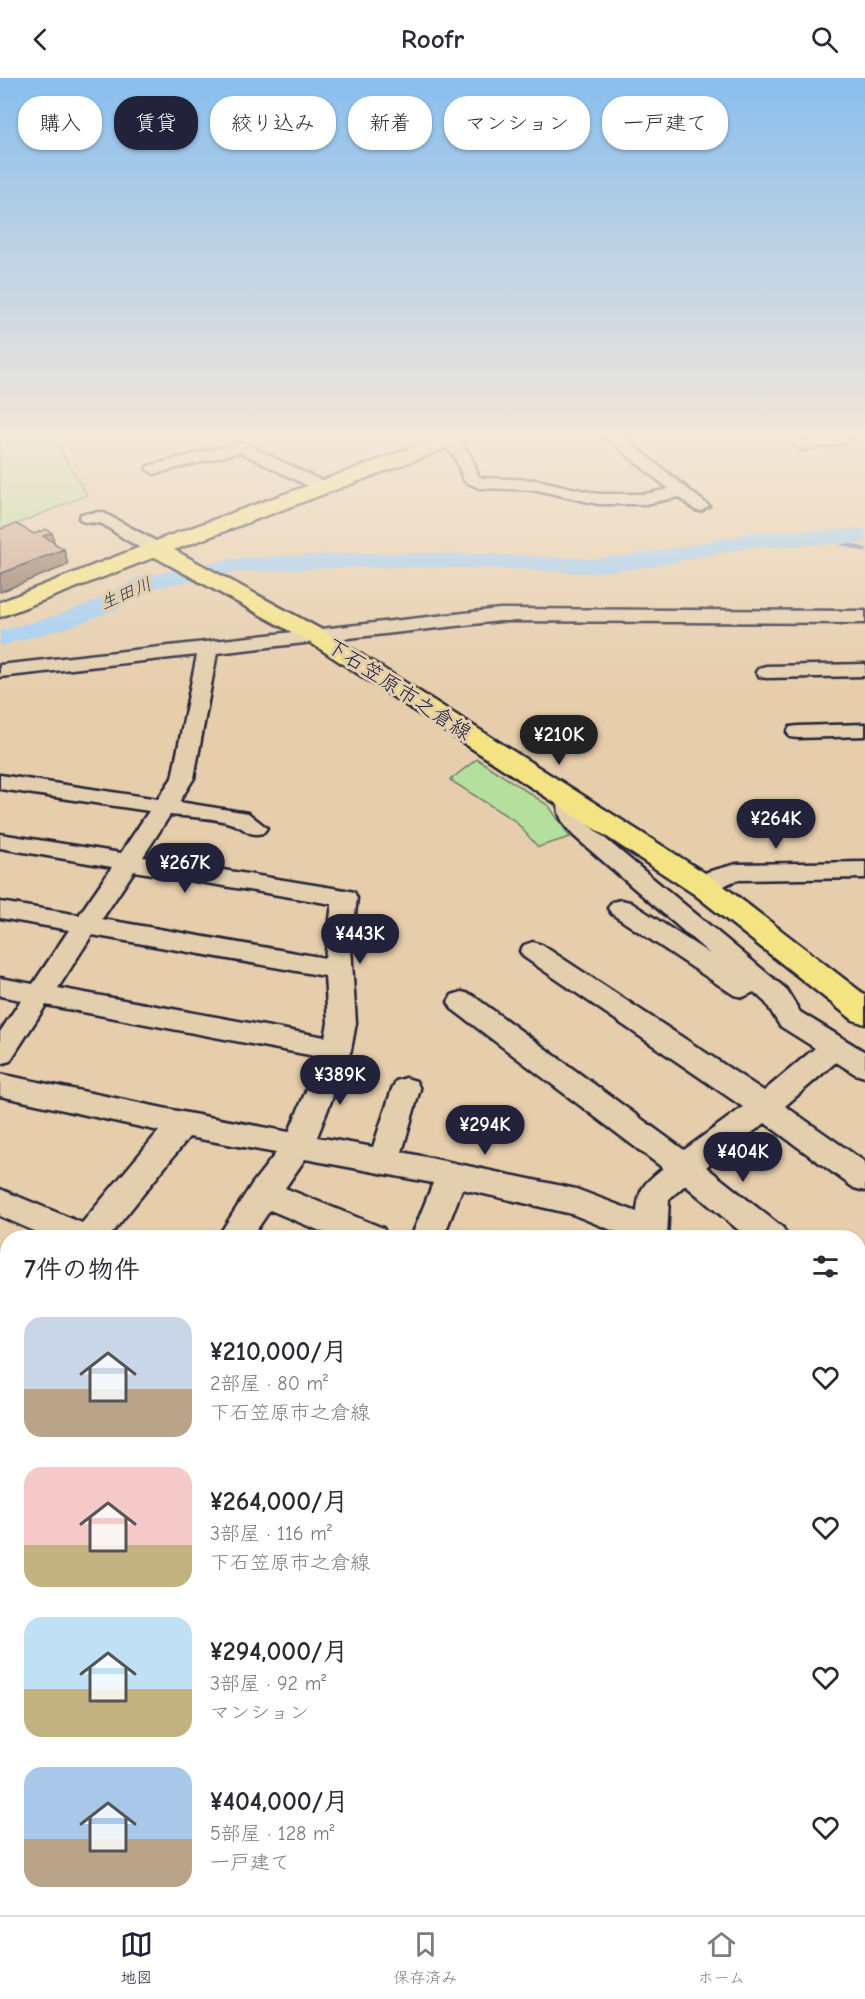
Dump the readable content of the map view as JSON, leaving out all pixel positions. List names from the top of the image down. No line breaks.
{"streets":{"main road":["下石笠原市之倉線"]},"water":["生田川"],"page":{"header":"Roofr","chip":["購入","賃貸","絞り込み","新着","マンション","一戸建て"],"price":["¥210K","¥264K","¥267K","¥443K","¥389K","¥294K","¥404K"],"heading":"7件の物件","list":[{"name":"¥210,000/月","note":"2部屋 · 80 m² · 下石笠原市之倉線"},{"name":"¥264,000/月","note":"3部屋 · 116 m² · 下石笠原市之倉線"},{"name":"¥294,000/月","note":"3部屋 · 92 m² · マンション"},{"name":"¥404,000/月","note":"5部屋 · 128 m² · 一戸建て"}],"tabs":["地図","保存済み","ホーム"]}}
